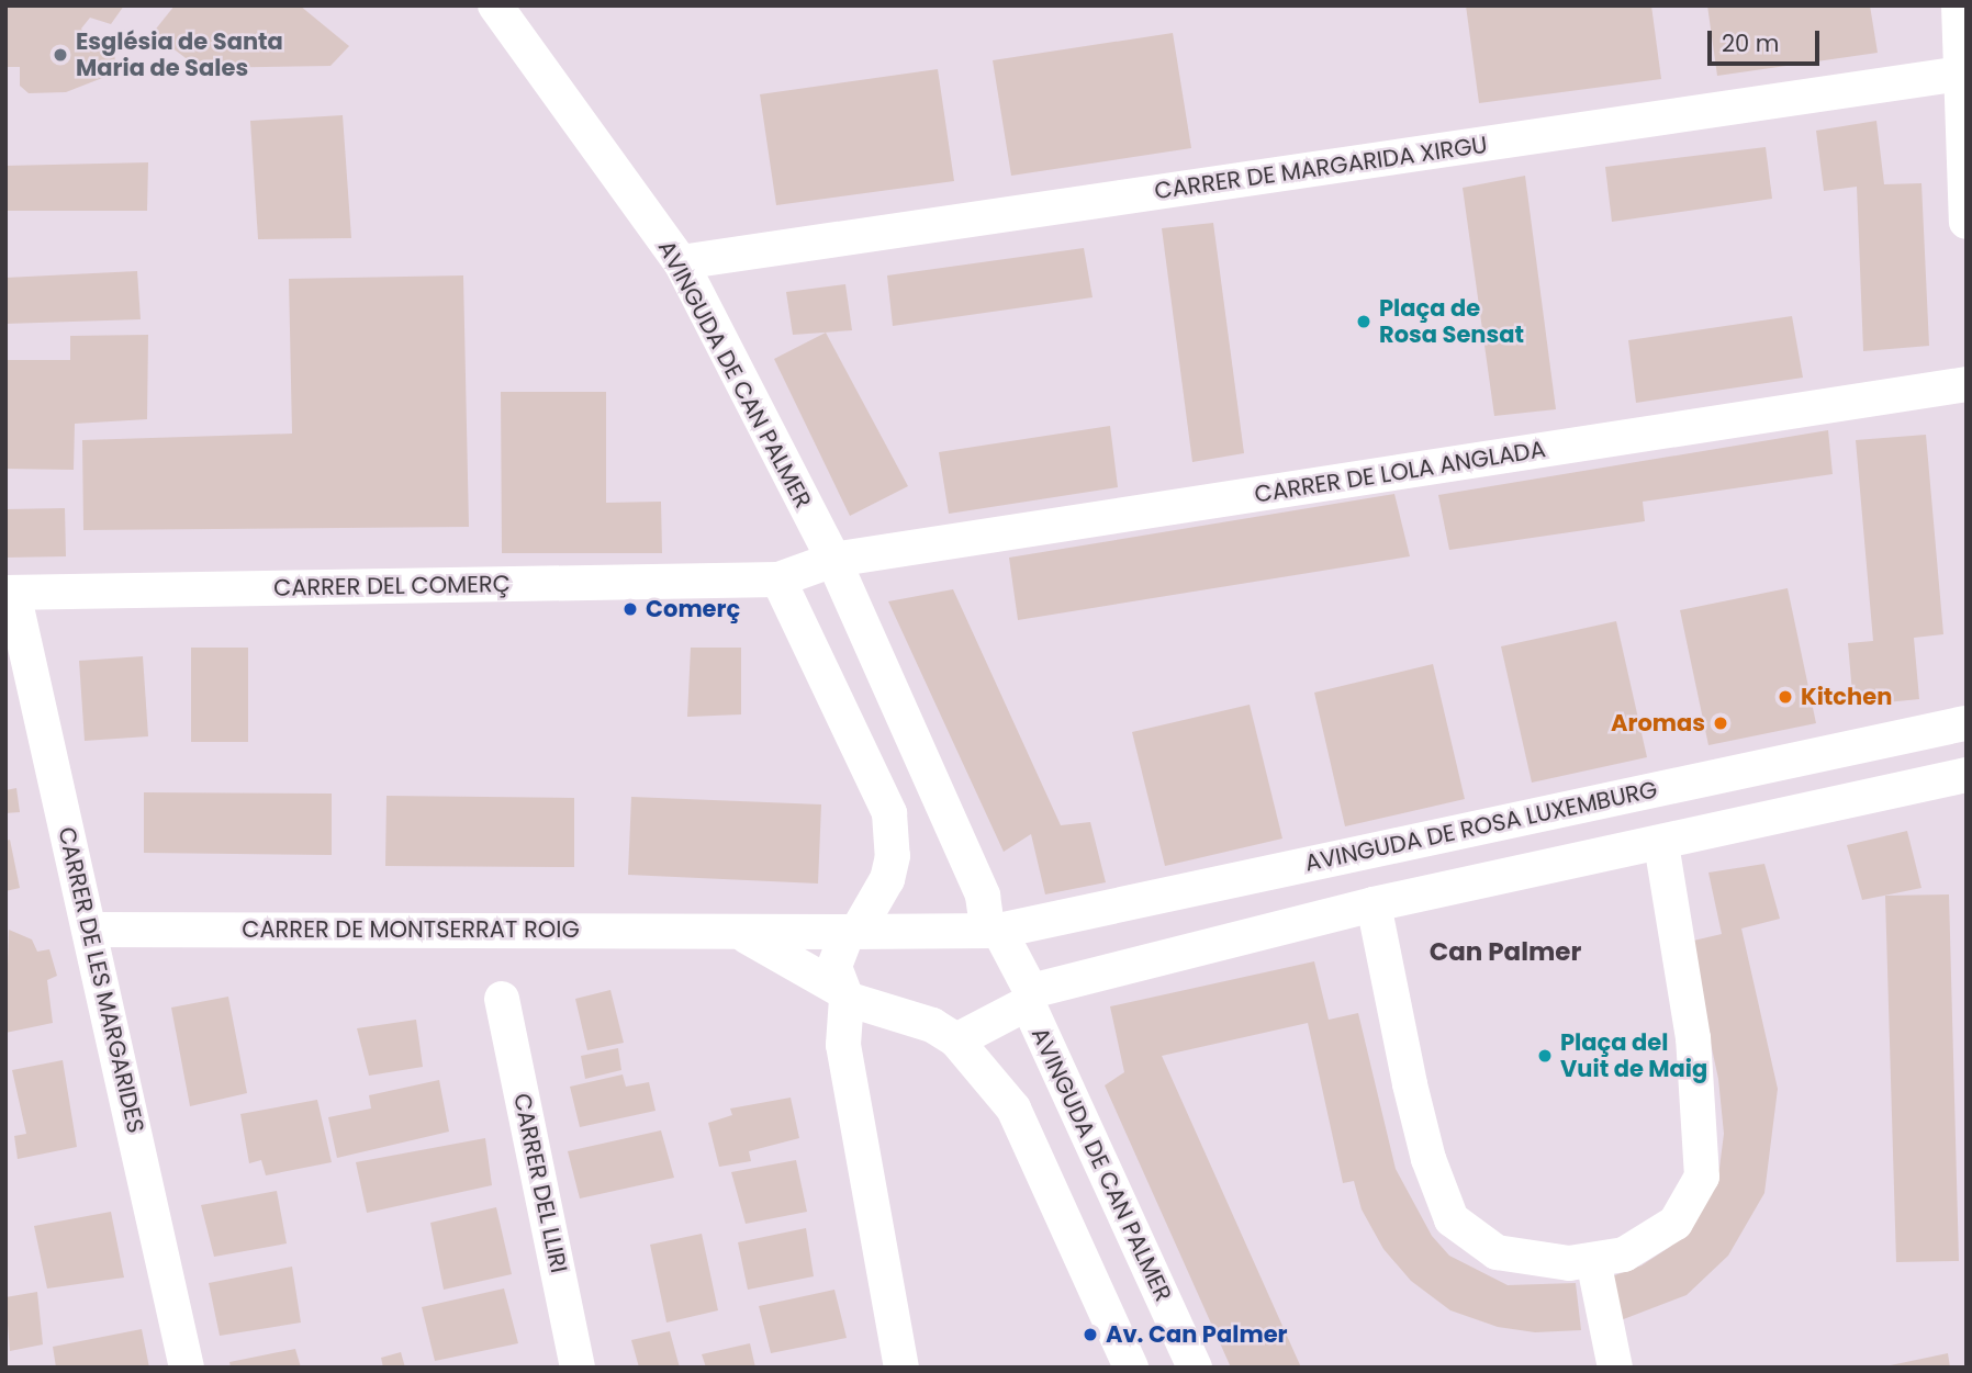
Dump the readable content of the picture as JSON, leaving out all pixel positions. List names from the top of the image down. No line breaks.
{"streets":{"street":["CARRER DE MARGARIDA XIRGU","AVINGUDA DE CAN PALMER","CARRER DE LOLA ANGLADA","CARRER DEL COMERÇ","AVINGUDA DE ROSA LUXEMBURG","CARRER DE MONTSERRAT ROIG","CARRER DE LES MARGARIDES","CARRER DEL LLIRI"]},"crossings":[["CARRER DE MARGARIDA XIRGU","AVINGUDA DE CAN PALMER"],["AVINGUDA DE CAN PALMER","CARRER DE LOLA ANGLADA"],["AVINGUDA DE CAN PALMER","AVINGUDA DE ROSA LUXEMBURG"],["CARRER DEL COMERÇ","CARRER DE LES MARGARIDES"],["AVINGUDA DE ROSA LUXEMBURG","CARRER DE MONTSERRAT ROIG"],["CARRER DE MONTSERRAT ROIG","CARRER DE LES MARGARIDES"]],"districts":["Can Palmer"],"places":["Església de Santa Maria de Sales","Plaça de Rosa Sensat","Comerç","Kitchen","Aromas","Plaça del Vuit de Maig","Av. Can Palmer"],"scale_bar":"20 m"}
